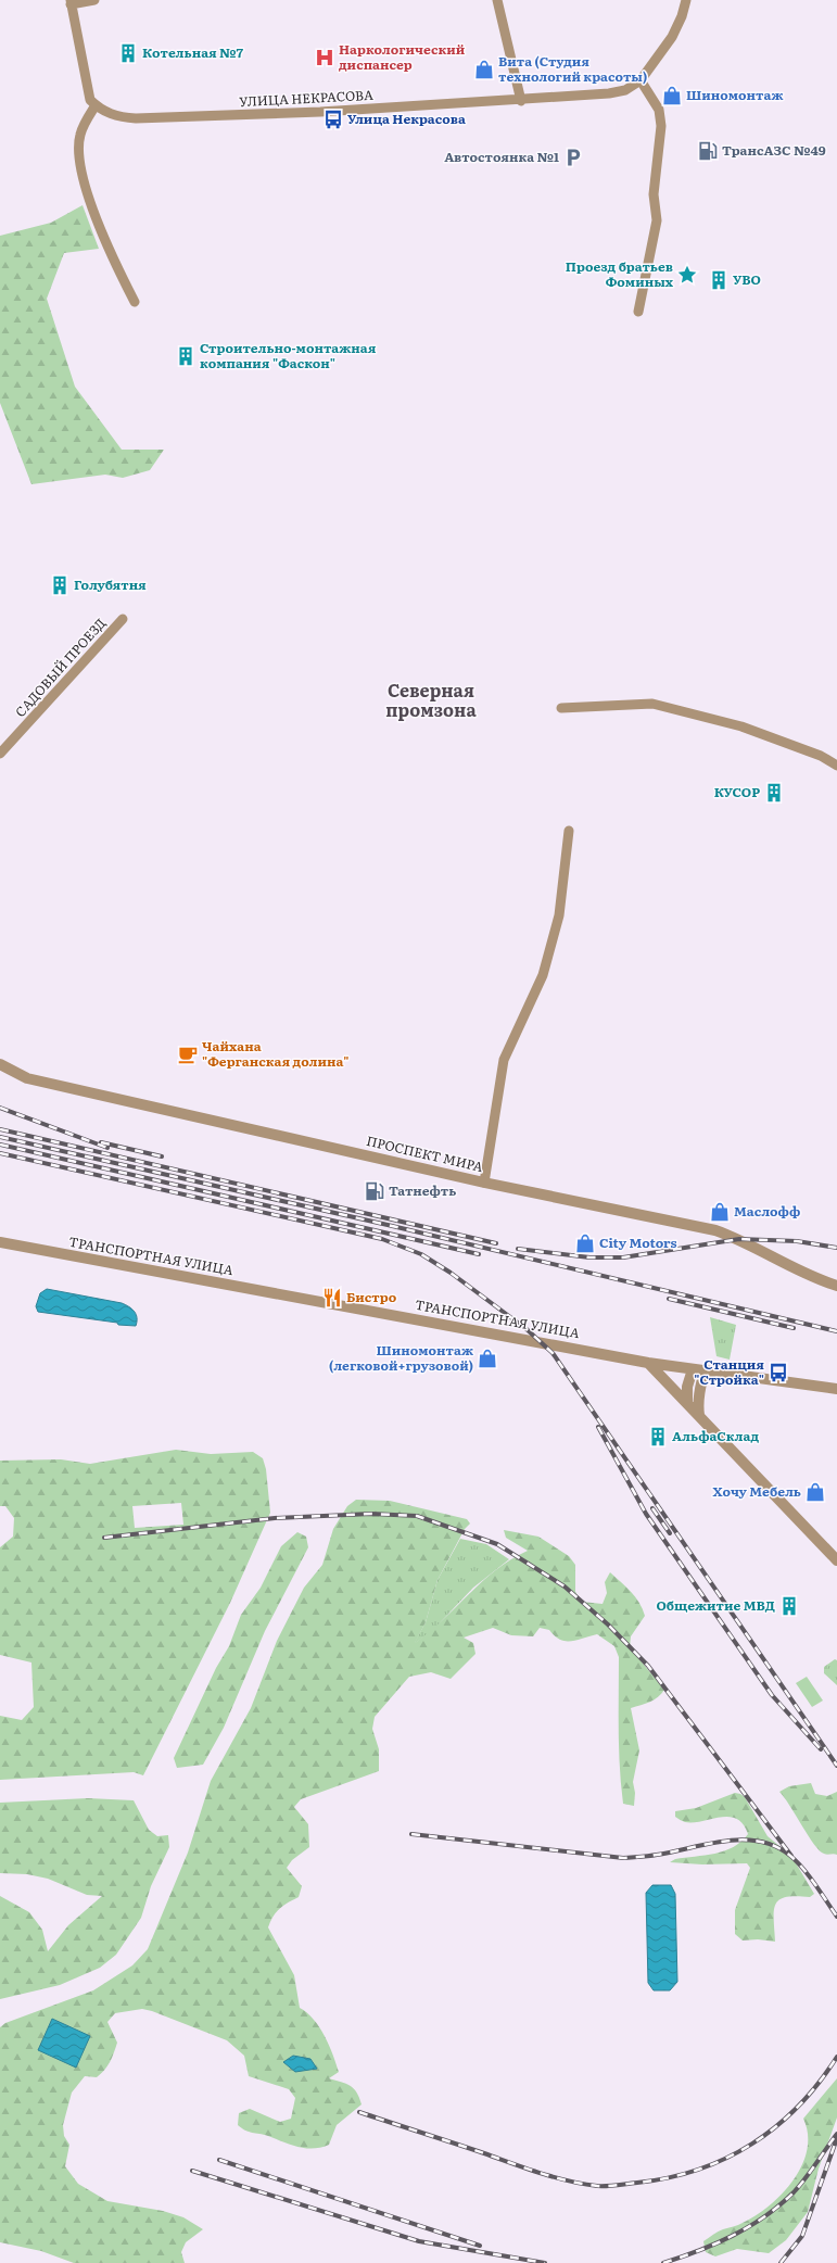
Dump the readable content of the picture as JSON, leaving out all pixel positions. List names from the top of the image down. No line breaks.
{"streets":{"street":["УЛИЦА НЕКРАСОВА","САДОВЫЙ ПРОЕЗД","ПРОСПЕКТ МИРА","ТРАНСПОРТНАЯ УЛИЦА"]},"districts":["Северная промзона"],"places":{"building":["Котельная №7","УВО","Строительно-монтажная компания \"Фаскон\"","Голубятня","КУСОР","АльфаСклад","Общежитие МВД"],"hospital":["Наркологический диспансер"],"shop":["Вита (Студия технологий красоты)","Шиномонтаж","Маслофф","City Motors","Шиномонтаж (легковой+грузовой)","Хочу Мебель"],"bus stop":["Улица Некрасова","Станция \"Стройка\""],"fuel station":["ТрансАЗС №49","Татнефть"],"parking":["Автостоянка №1"],"place":["Проезд братьев Фоминых"],"cafe":["Чайхана \"Ферганская долина\""],"restaurant":["Бистро"]}}
